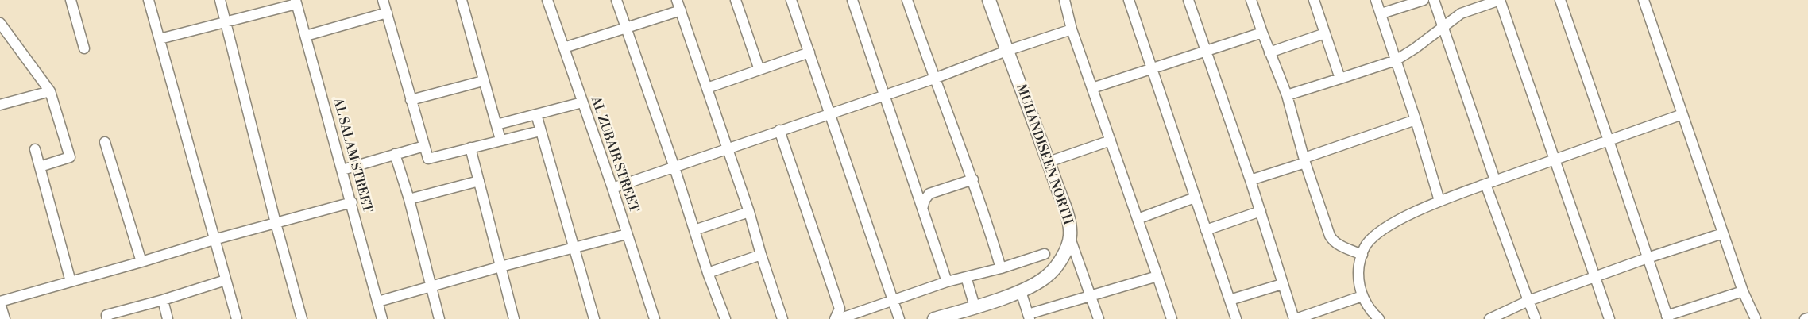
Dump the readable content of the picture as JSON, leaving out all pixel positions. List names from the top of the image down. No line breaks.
{"streets":{"main road":["MUHANDISEEN NORTH"],"street":["AL ZUBAIR STREET","AL SALAM STREET"]}}
